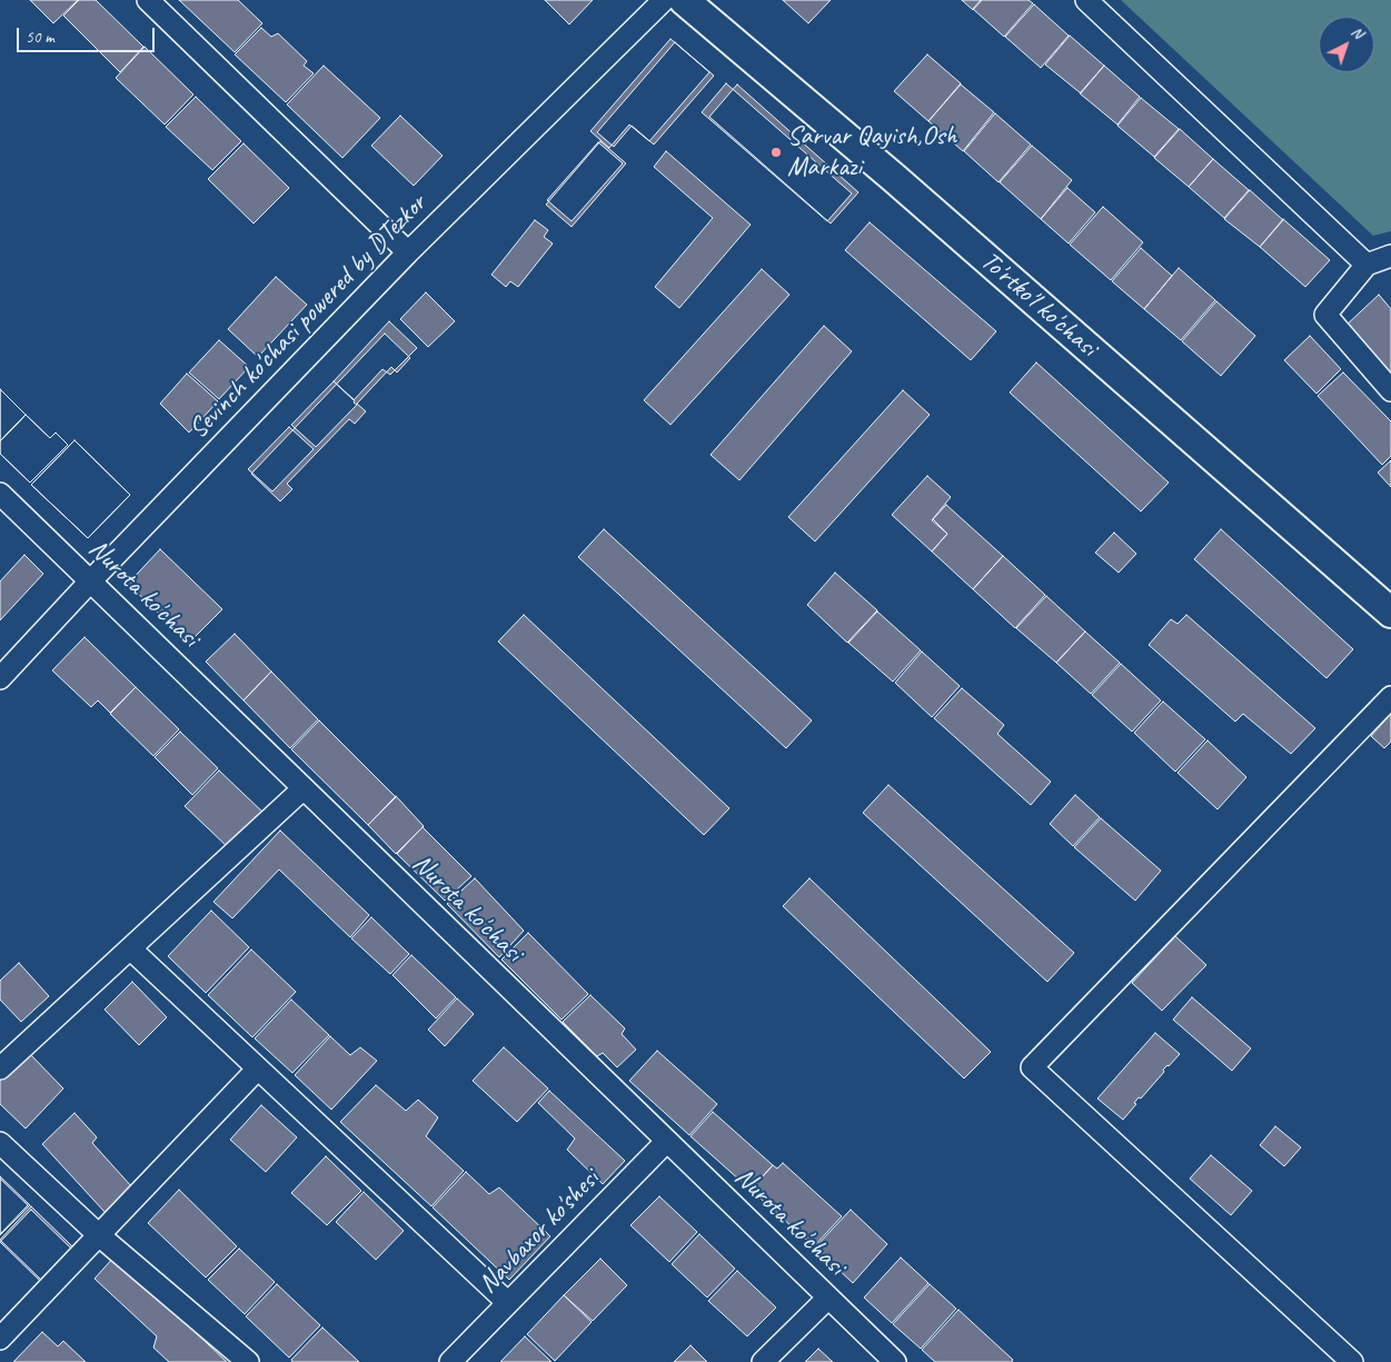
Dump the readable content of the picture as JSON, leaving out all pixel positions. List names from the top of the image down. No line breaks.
{"streets":{"street":["To'rtko'l ko'chasi","Sevinch ko'chasi powered by DTezkor","Nurota ko'chasi","Navbaxor ko'shesi"]},"crossings":[["Sevinch ko'chasi powered by DTezkor","Nurota ko'chasi"],["Nurota ko'chasi","Navbaxor ko'shesi"]],"places":["Sarvar Qayish,Osh Markazi"],"scale_bar":"50 m","north":"top right"}
